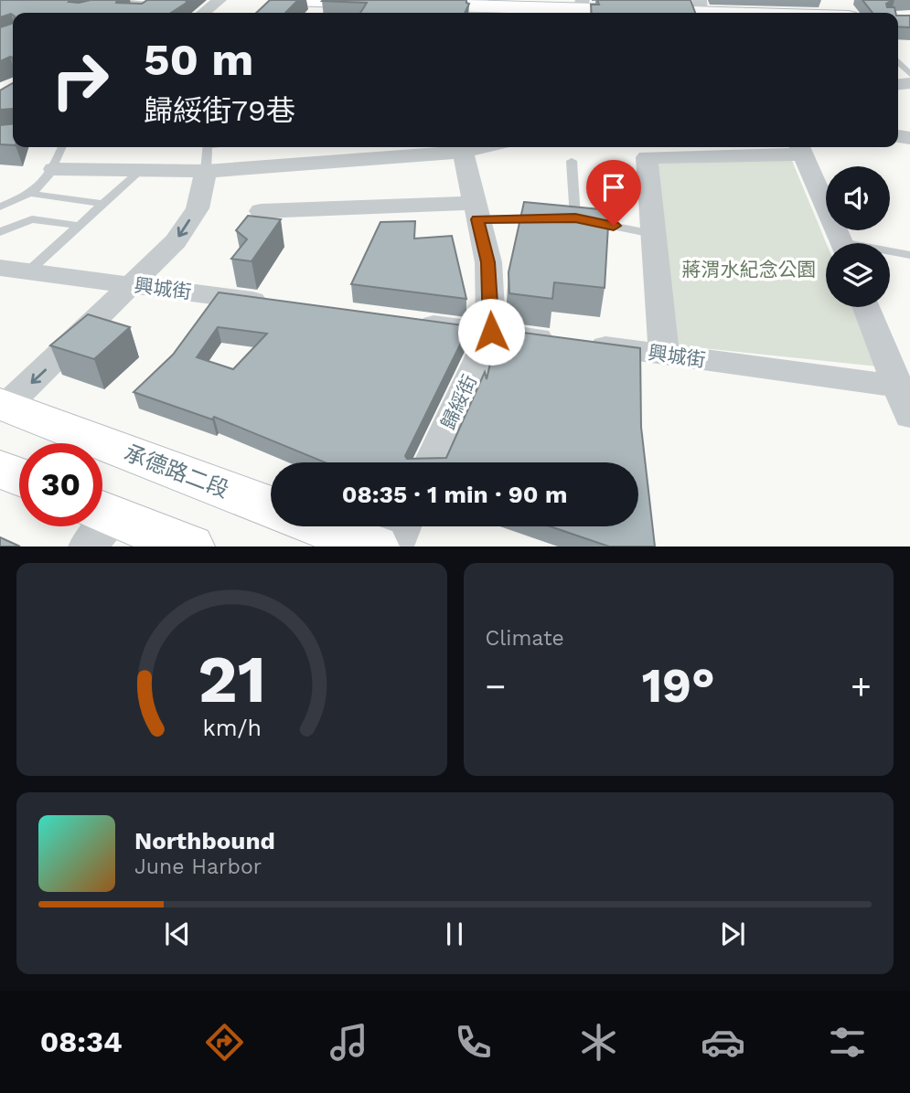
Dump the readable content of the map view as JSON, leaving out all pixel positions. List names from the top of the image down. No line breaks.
{"streets":{"street":["興城街","歸綏街","承德路二段"]},"crossings":[["興城街","歸綏街"]],"parks":["蔣渭水紀念公園"],"page":{"turn":["50 m","歸綏街79巷"],"limit":"30","trip":"08:35 · 1 min · 90 m","tile":"Climate","heat":["−","19°","+"],"song":["Northbound","June Harbor"],"tabs":"08:34","gauge":["21","km/h"]}}
